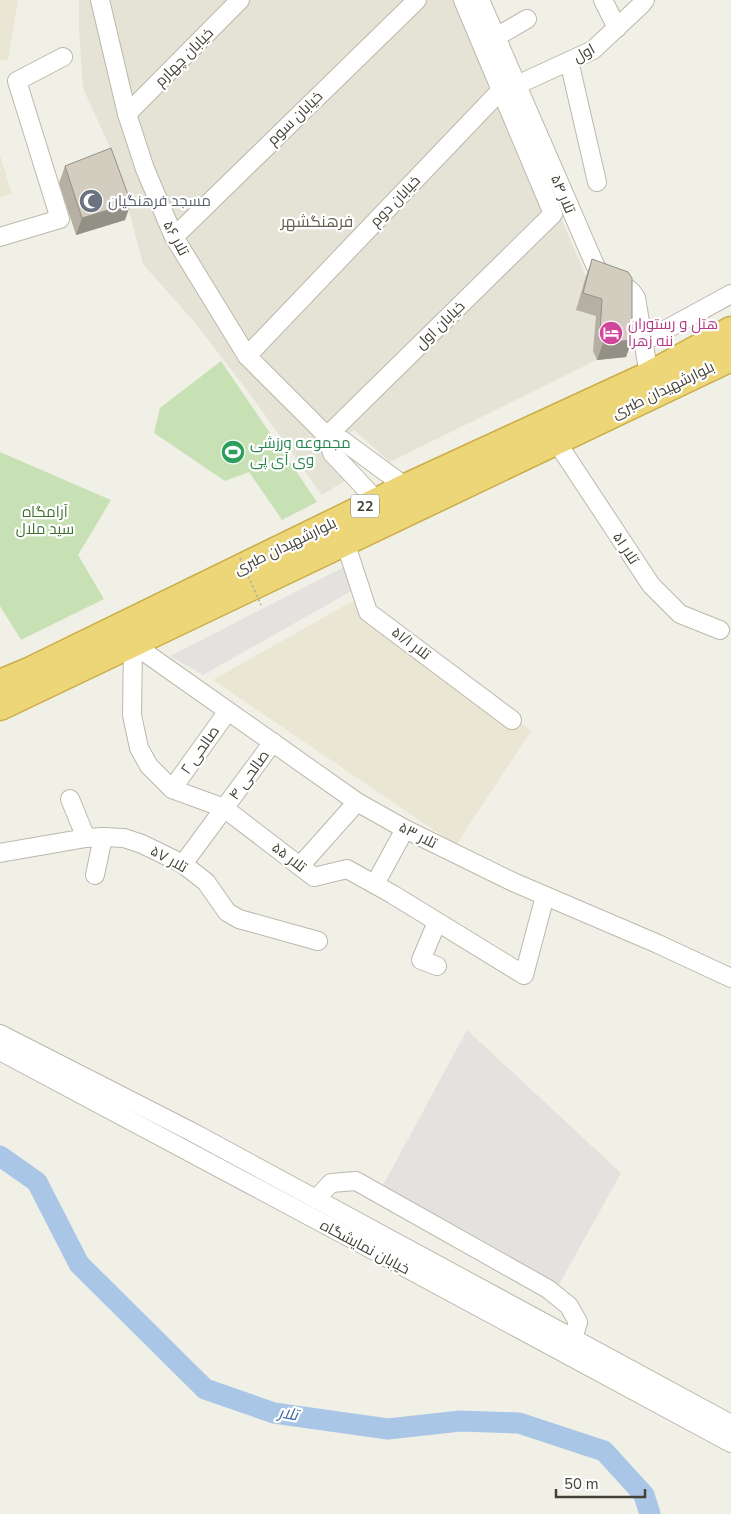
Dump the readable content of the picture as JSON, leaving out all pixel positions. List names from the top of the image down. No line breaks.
{"streets":{"highway":["بلوارشهیدان طبری","22"],"street":["اول","خیابان چهارم","خیابان سوم","تلار ۵۴","خیابان دوم","تلار ۵۶","خیابان اول","تلار ۵۱","تلار ۵۱/۱","صالحی ۲","صالحی ۴","تلار ۵۳","تلار ۵۵","تلار ۵۷","خیابان نمایشگاه"]},"crossings":[["اول","تلار ۵۴"],["اول","خیابان دوم"],["اول","خیابان اول"],["خیابان چهارم","تلار ۵۶"],["خیابان سوم","تلار ۵۶"],["تلار ۵۴","خیابان دوم"],["تلار ۵۴","خیابان اول"],["تلار ۵۴","بلوارشهیدان طبری"],["خیابان دوم","تلار ۵۶"],["خیابان دوم","خیابان اول"],["تلار ۵۶","خیابان اول"],["بلوارشهیدان طبری","تلار ۵۱"],["بلوارشهیدان طبری","تلار ۵۱/۱"],["بلوارشهیدان طبری","تلار ۵۳"],["بلوارشهیدان طبری","تلار ۵۵"],["صالحی ۲","تلار ۵۳"],["صالحی ۲","تلار ۵۵"],["صالحی ۴","تلار ۵۳"],["صالحی ۴","تلار ۵۵"],["صالحی ۴","تلار ۵۷"],["تلار ۵۳","تلار ۵۵"]],"districts":["فرهنگشهر"],"water":["تلار"],"parks":["آرامگاه سید ملال"],"places":{"mosque":["مسجد فرهنگیان"],"hotel":["هتل و رستوران ننه زهرا"],"sports":["مجموعه ورزشی وی آی پی"]},"scale_bar":"50 m"}
